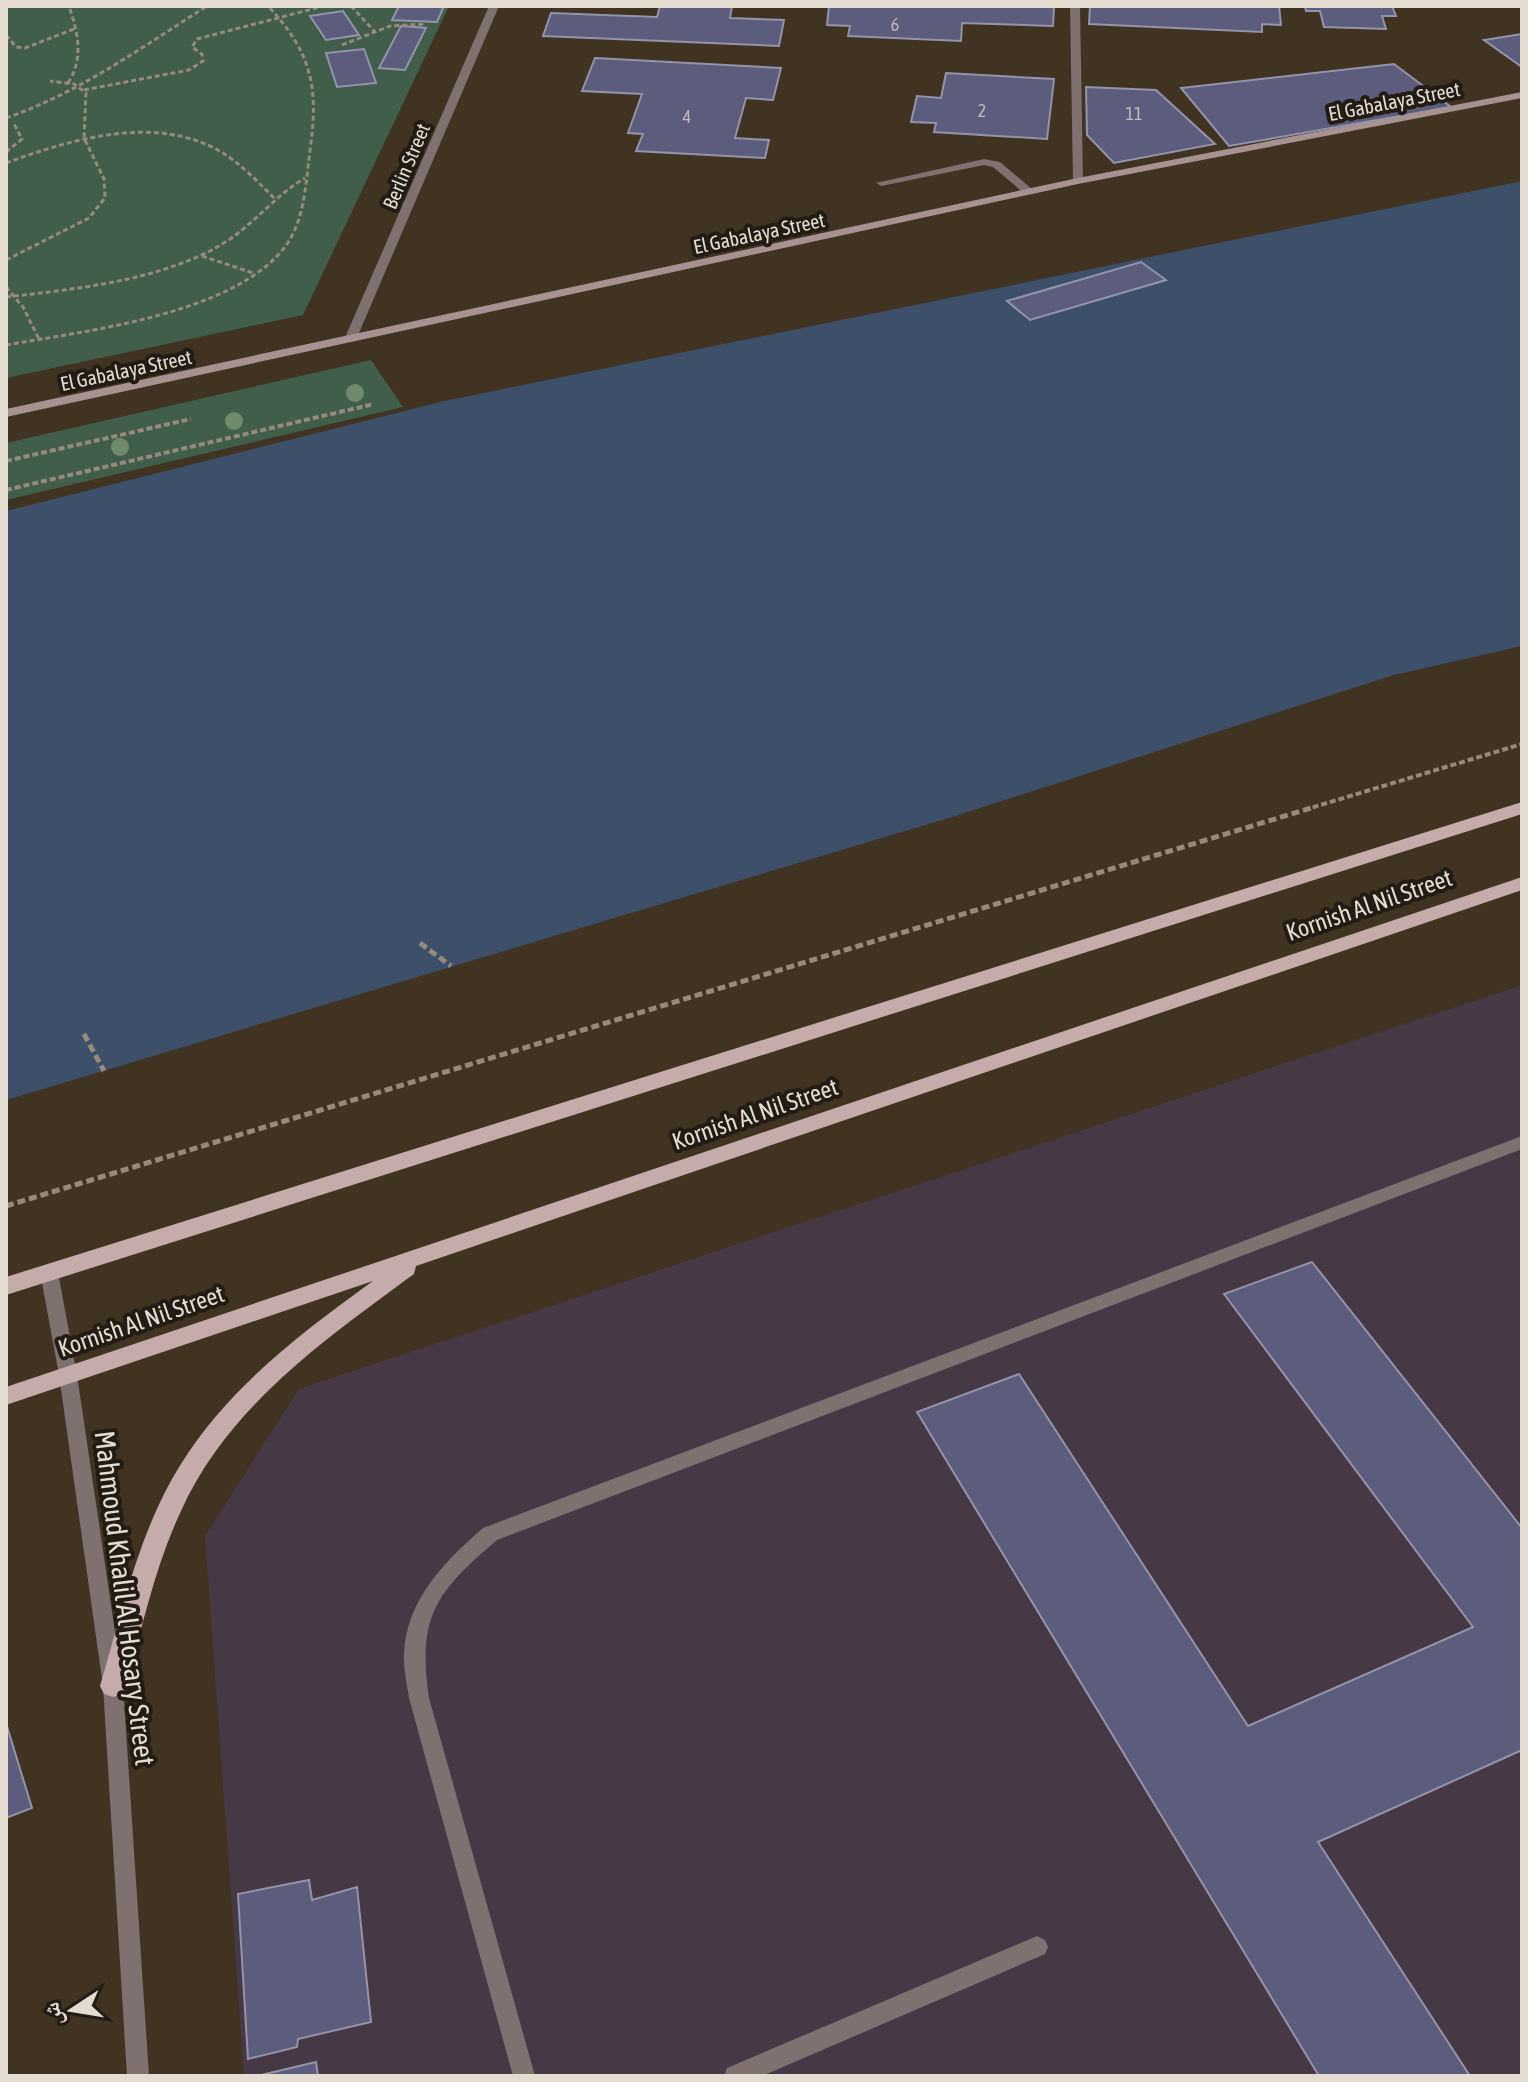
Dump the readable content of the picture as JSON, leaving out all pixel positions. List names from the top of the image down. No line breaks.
{"streets":{"main road":["Kornish Al Nil Street"],"street":["El Gabalaya Street","Berlin Street","Mahmoud Khalil Al Hosary Street"]},"crossings":[["El Gabalaya Street","Berlin Street"],["Kornish Al Nil Street","Mahmoud Khalil Al Hosary Street"]],"house_numbers":["6","2","11","4"],"north":"left"}
